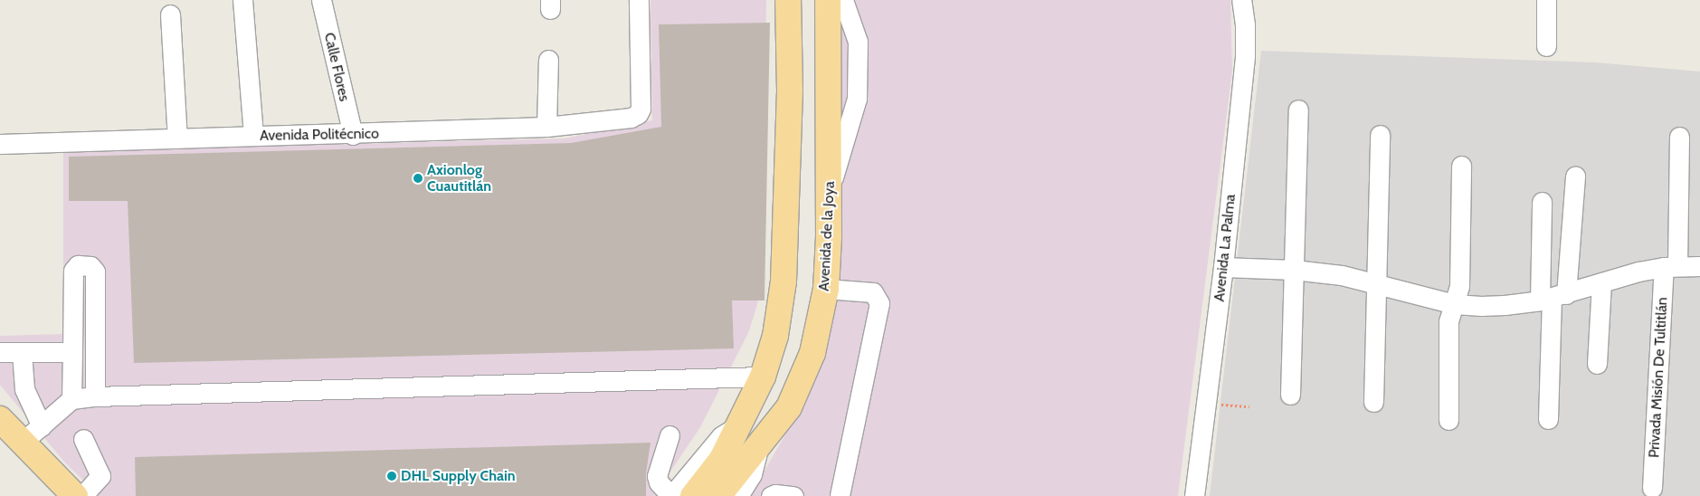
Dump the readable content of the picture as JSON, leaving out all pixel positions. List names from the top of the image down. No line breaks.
{"streets":{"main road":["Avenida de la Joya"],"street":["Calle Flores","Avenida Politécnico","Avenida La Palma","Privada Misión De Tultitlán"]},"crossings":[["Calle Flores","Avenida Politécnico"]],"places":["Axionlog Cuautitlán","DHL Supply Chain"]}
